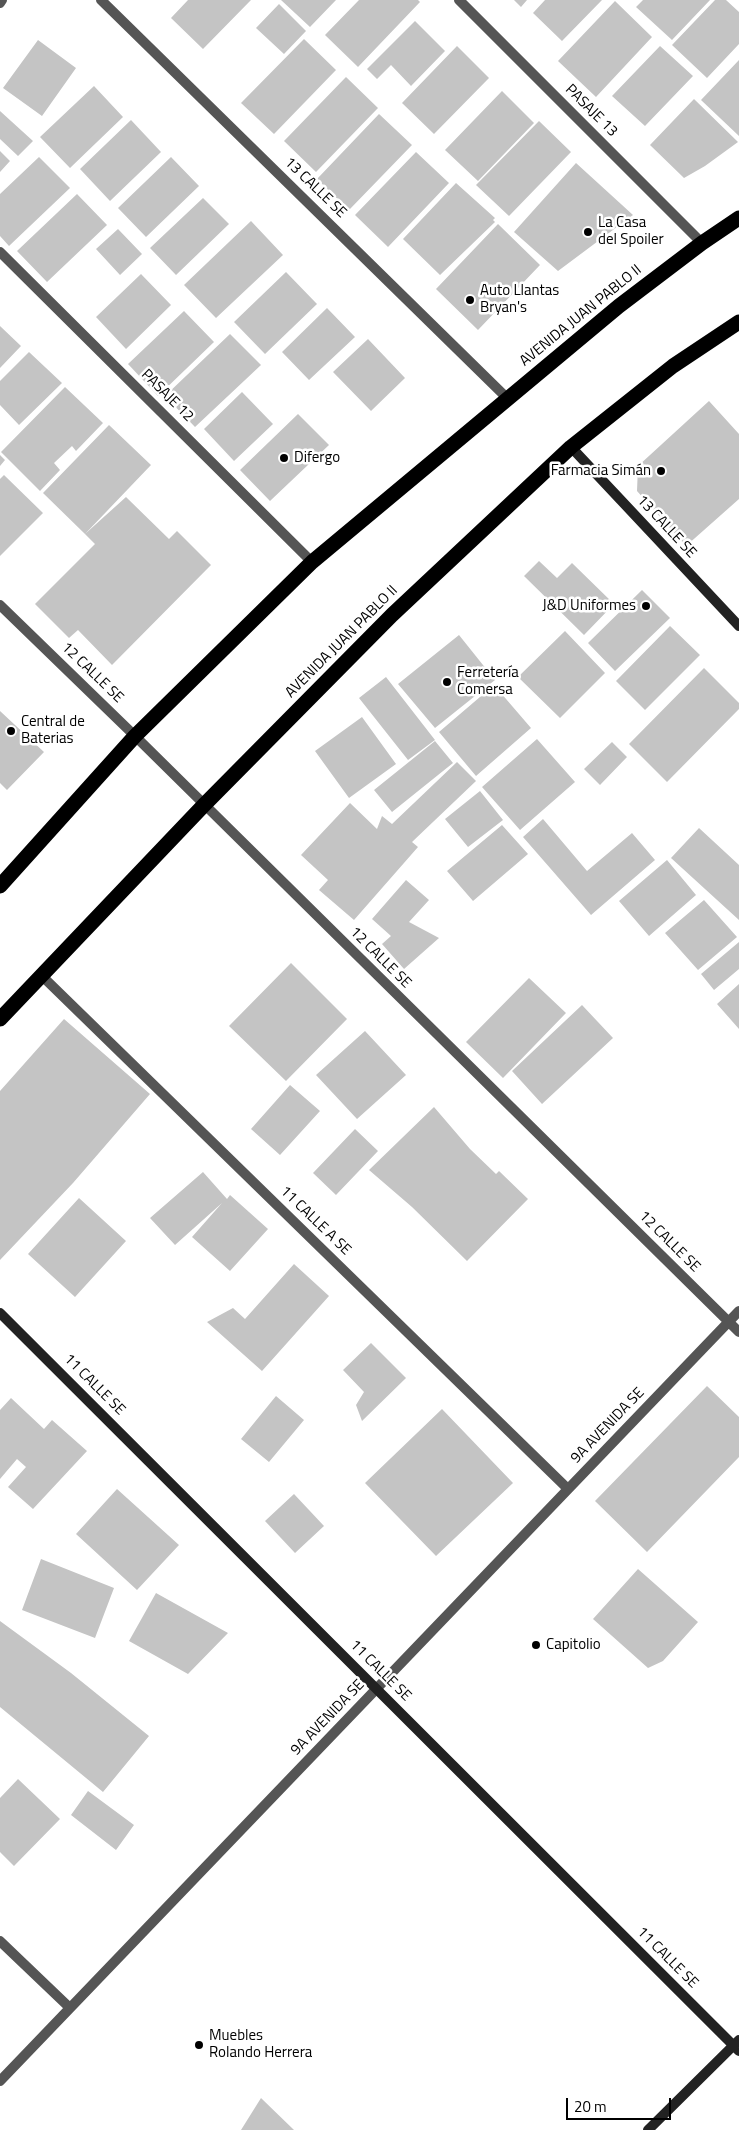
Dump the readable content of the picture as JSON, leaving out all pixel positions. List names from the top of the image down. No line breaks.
{"streets":{"highway":["AVENIDA JUAN PABLO II"],"street":["PASAJE 13","13 CALLE SE","PASAJE 12","12 CALLE SE","11 CALLE A SE","11 CALLE SE","9A AVENIDA SE"]},"crossings":[["PASAJE 13","AVENIDA JUAN PABLO II"],["13 CALLE SE","AVENIDA JUAN PABLO II"],["AVENIDA JUAN PABLO II","PASAJE 12"],["AVENIDA JUAN PABLO II","12 CALLE SE"],["AVENIDA JUAN PABLO II","11 CALLE A SE"],["12 CALLE SE","9A AVENIDA SE"],["11 CALLE A SE","9A AVENIDA SE"],["11 CALLE SE","9A AVENIDA SE"]],"places":["La Casa del Spoiler","Auto Llantas Bryan's","Difergo","Farmacia Simán","J&D Uniformes","Ferretería Comersa","Central de Baterias","Capitolio","Muebles Rolando Herrera"],"scale_bar":"20 m"}
